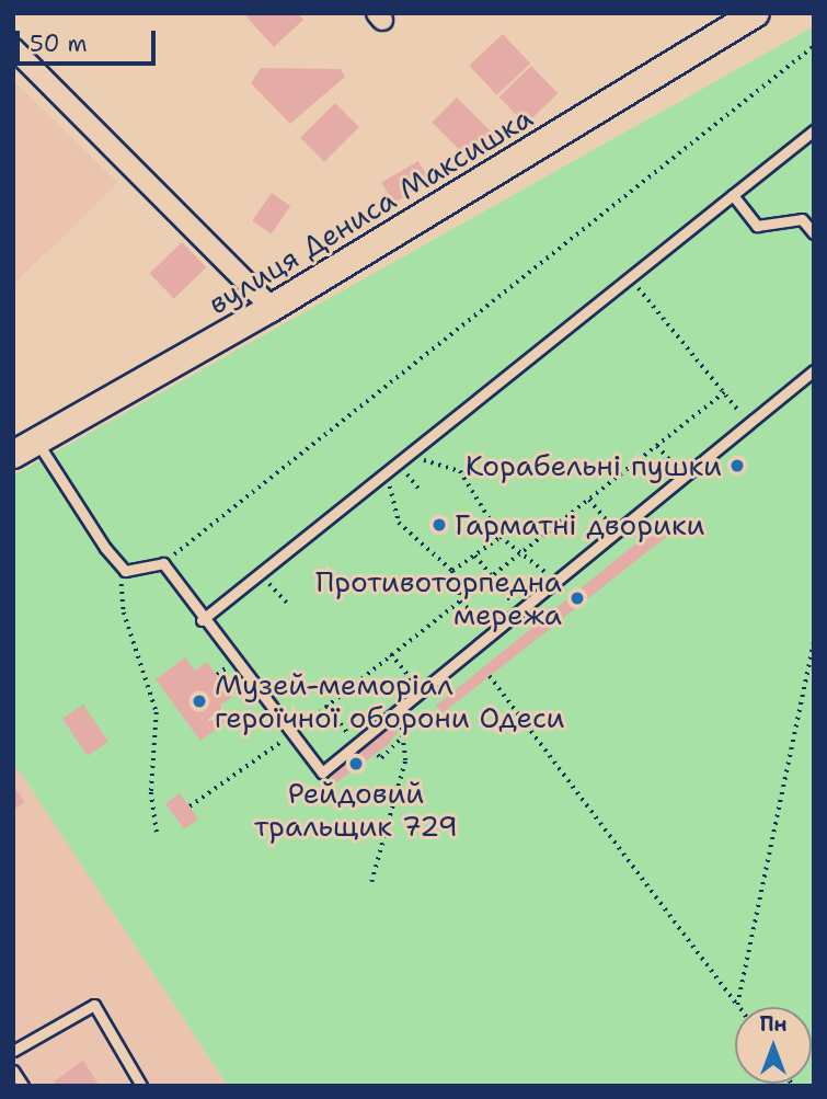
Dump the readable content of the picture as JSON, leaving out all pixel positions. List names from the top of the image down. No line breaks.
{"streets":{"street":["вулиця Дениса Максишка"]},"places":["Корабельні пушки","Гарматні дворики","Противоторпедна мережа","Музей-меморіал героїчної оборони Одеси","Рейдовий тральщик 729"],"scale_bar":"50 m","north":"top"}
